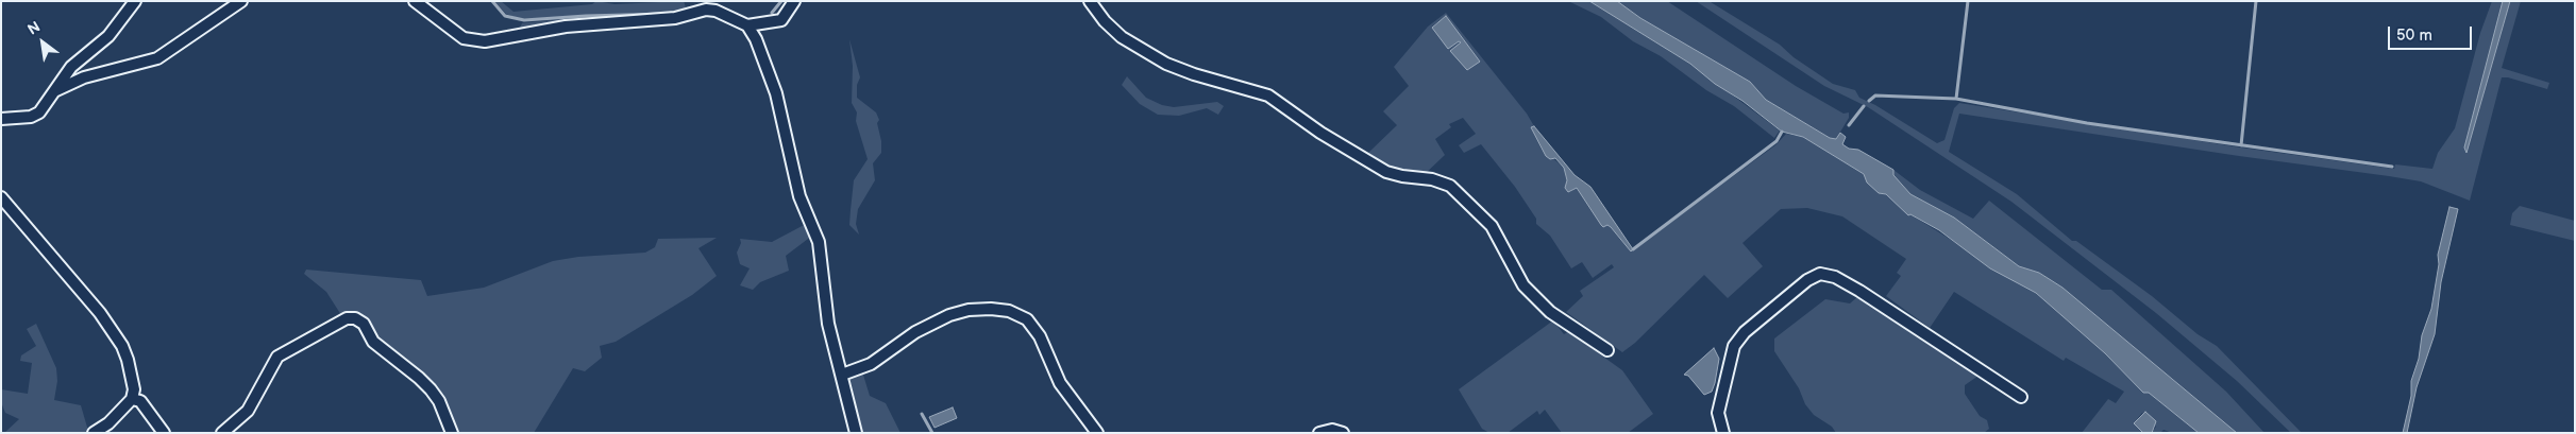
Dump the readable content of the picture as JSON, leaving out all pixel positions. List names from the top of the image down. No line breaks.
{"scale_bar":"50 m","north":"top left"}
